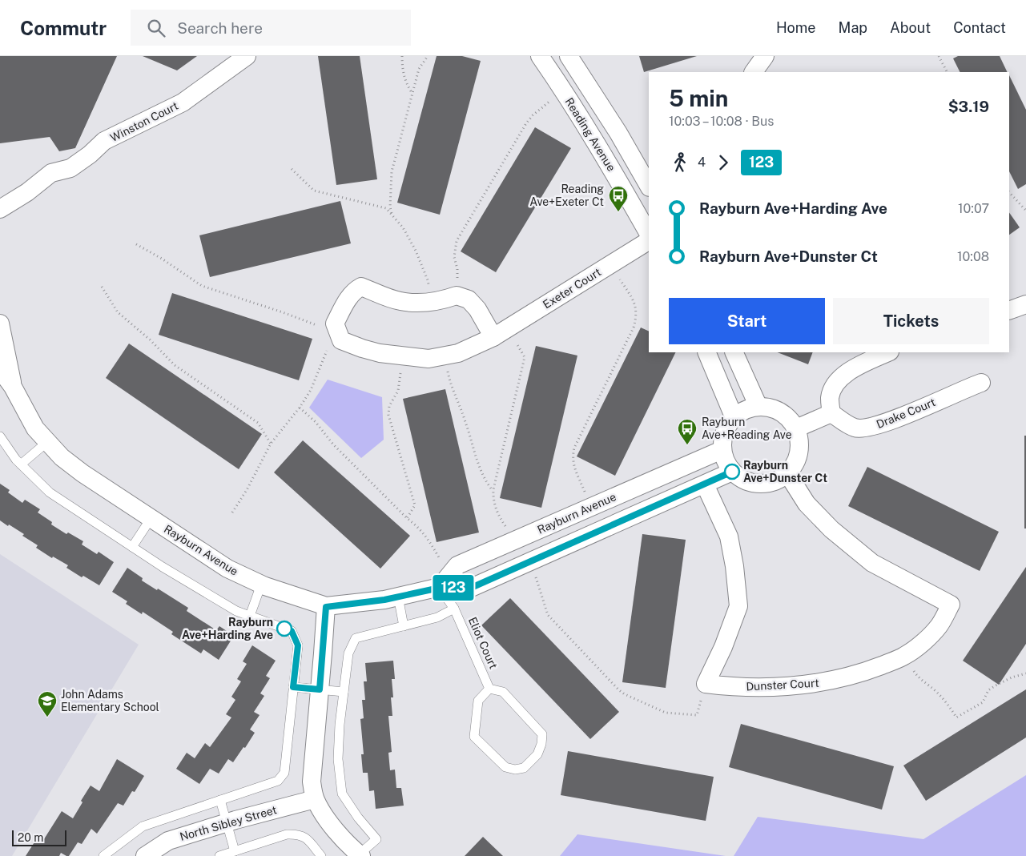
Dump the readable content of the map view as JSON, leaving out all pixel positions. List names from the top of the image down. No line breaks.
{"streets":{"street":["Winston Court","Reading Avenue","Exeter Court","Drake Court","Rayburn Avenue","Dunster Court","North Sibley Street"],"lane":["Eliot Court"]},"crossings":[["Rayburn Avenue","Eliot Court"],["Rayburn Avenue","Dunster Court"]],"places":{"bus stop":["Reading Ave+Exeter Ct","Rayburn Ave+Reading Ave"],"other":["Rayburn Ave+Dunster Ct","Rayburn Ave+Harding Ave"],"school or university":["John Adams Elementary School"]},"lines":["bus line 123"],"scale_bar":"20 m","page":{"header":"Commutr","search":"Search here","nav":["Home","Map","About","Contact"],"on_map":"123","heading":["5 min","10:03 – 10:08 · Bus","$3.19"],"legs":["4","123"],"list":[{"name":"Rayburn Ave+Harding Ave","value":"10:07"},{"name":"Rayburn Ave+Dunster Ct","value":"10:08"}],"buttons":["Start","Tickets"],"scale":"20 m"}}
